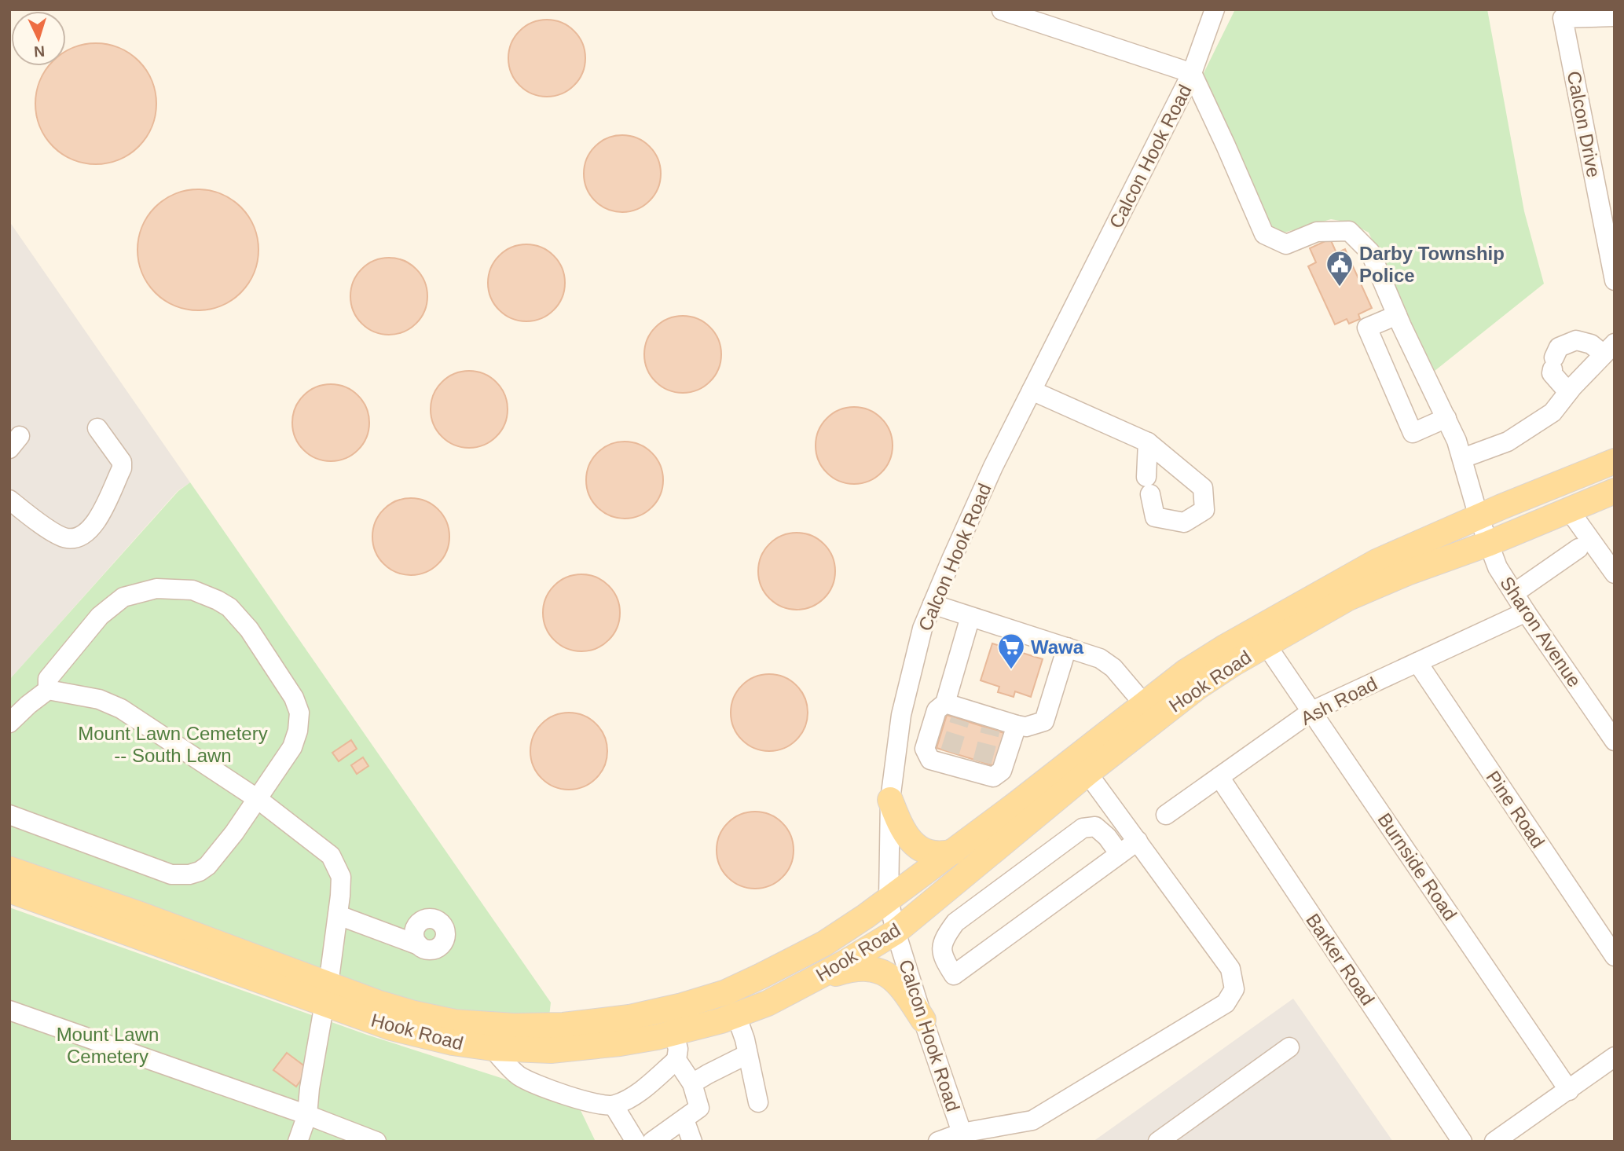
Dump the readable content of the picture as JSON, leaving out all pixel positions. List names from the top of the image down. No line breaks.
{"streets":{"main road":["Hook Road"],"street":["Calcon Drive","Calcon Hook Road","Sharon Avenue","Ash Road","Pine Road","Burnside Road","Barker Road"]},"crossings":[["Calcon Hook Road","Sharon Avenue"],["Calcon Hook Road","Hook Road"],["Sharon Avenue","Hook Road"],["Sharon Avenue","Ash Road"],["Hook Road","Burnside Road"],["Ash Road","Pine Road"],["Ash Road","Burnside Road"],["Ash Road","Barker Road"]],"parks":["Mount Lawn Cemetery -- South Lawn","Mount Lawn Cemetery"],"places":{"public building":["Darby Township Police"],"supermarket":["Wawa"]},"north":"bottom"}
